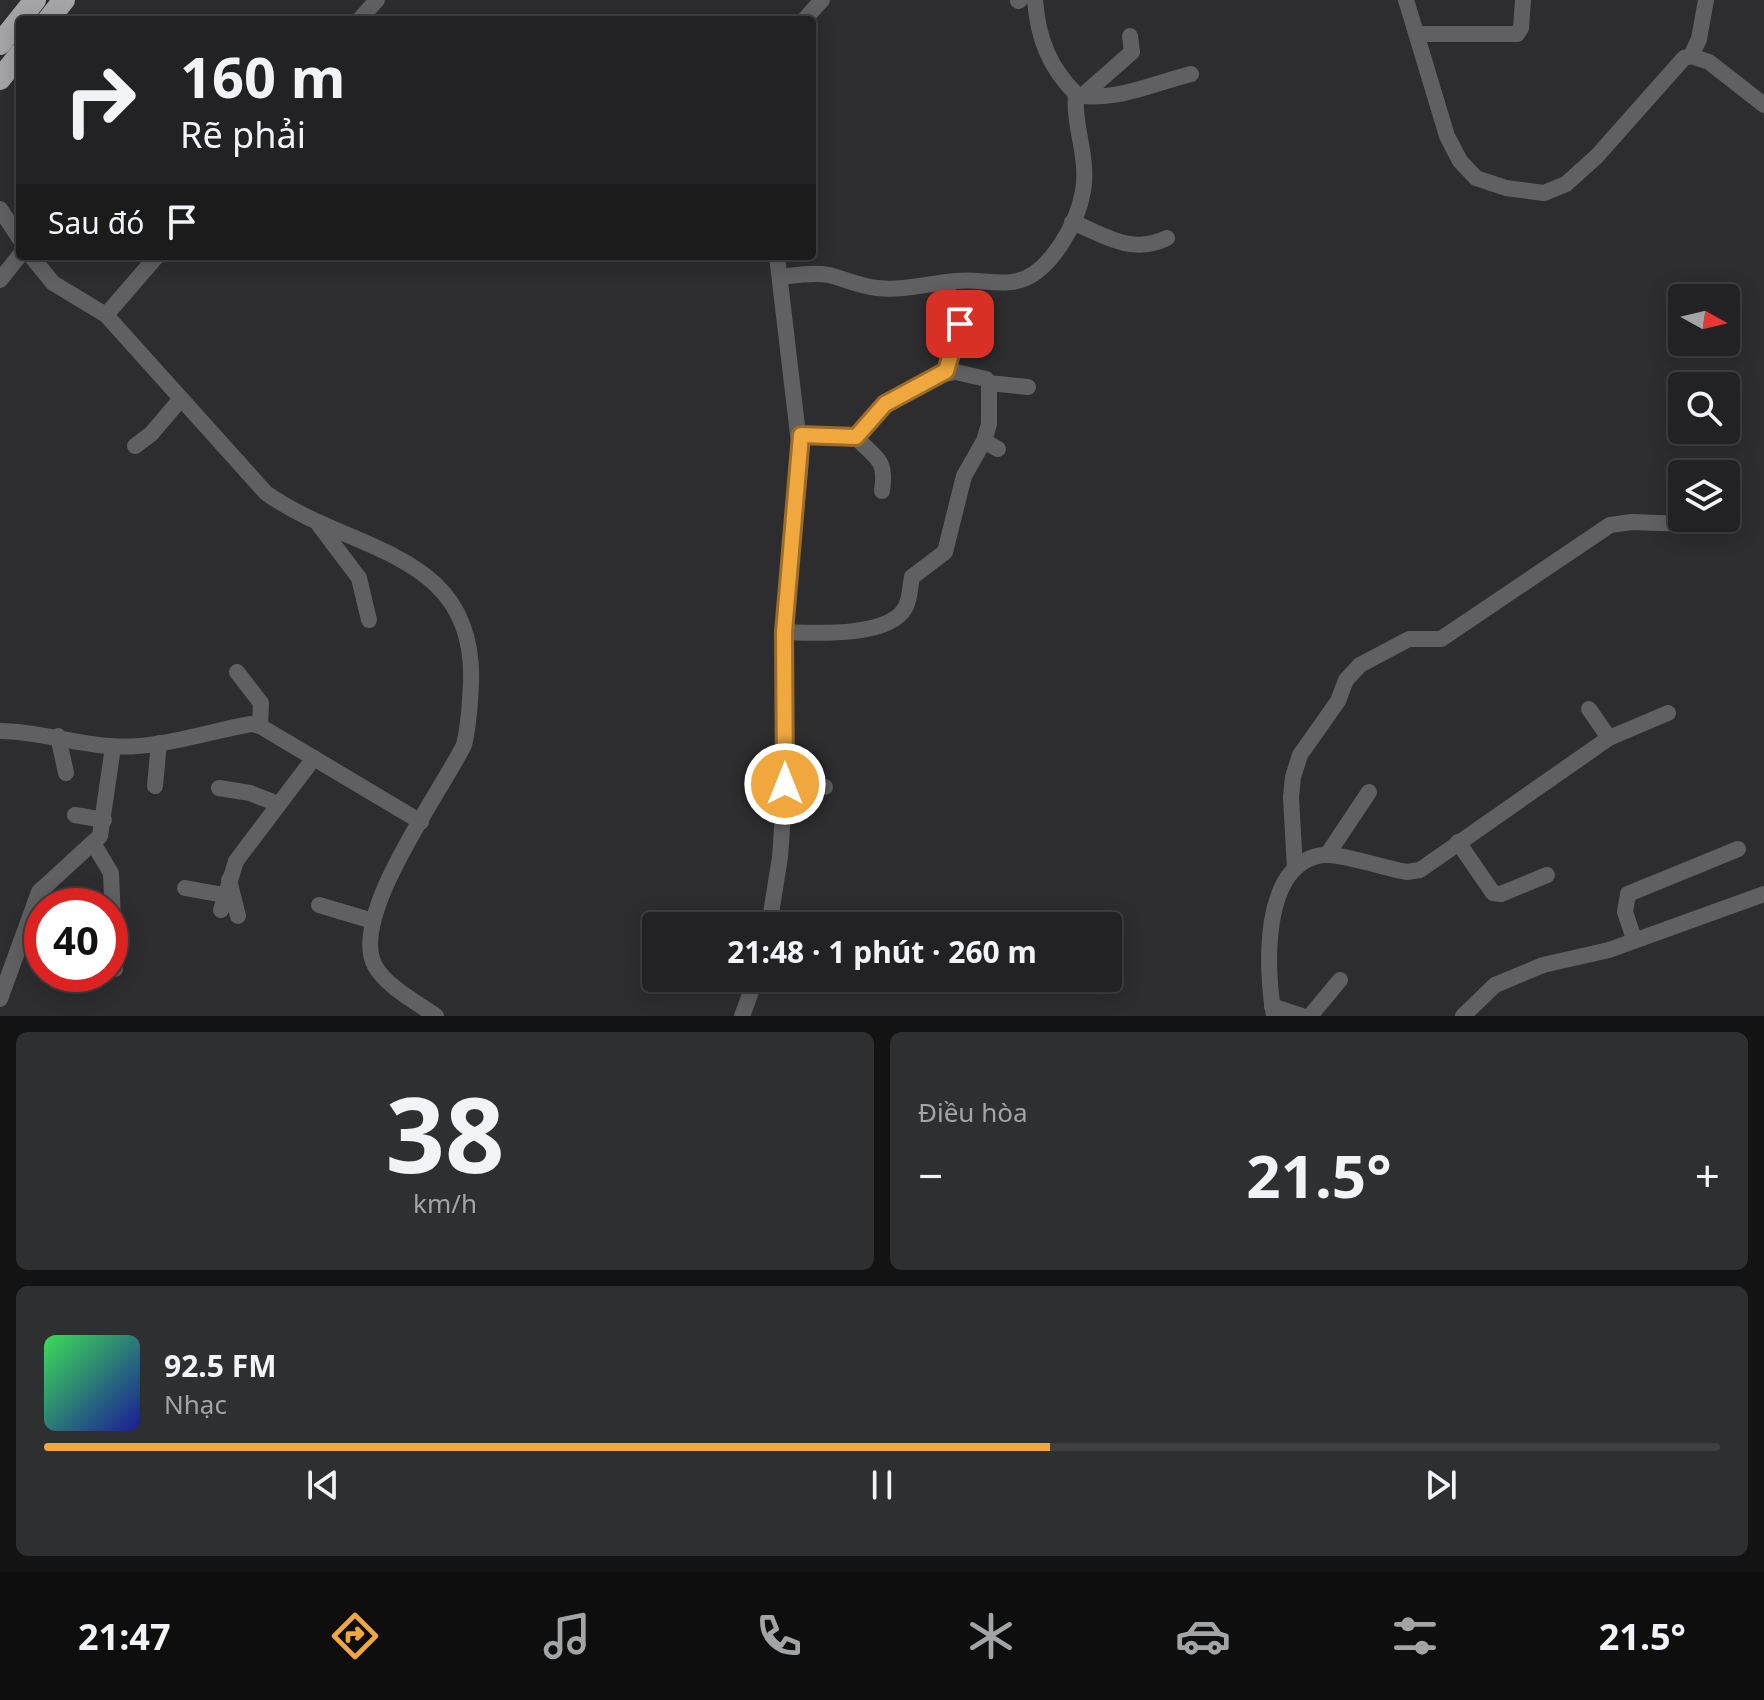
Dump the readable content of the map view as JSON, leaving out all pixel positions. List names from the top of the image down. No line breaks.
{"north":"right","page":{"turn":["160 m","Rẽ phải"],"then":"Sau đó","limit":"40","trip":"21:48 · 1 phút · 260 m","tile":[["38","km/h"],"Điều hòa"],"heat":["−","21.5°","+"],"song":["92.5 FM","Nhạc"],"tabs":["21:47","21.5°"]}}
